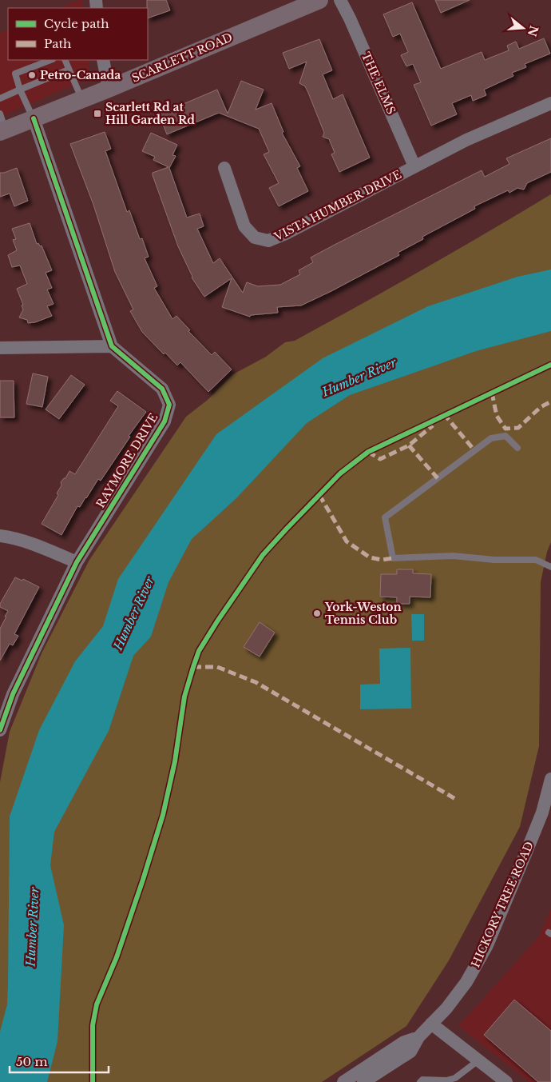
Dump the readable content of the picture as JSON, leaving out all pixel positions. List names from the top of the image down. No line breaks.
{"streets":{"main road":["SCARLETT ROAD"],"street":["THE ELMS","VISTA HUMBER DRIVE","RAYMORE DRIVE","HICKORY TREE ROAD"]},"crossings":[["THE ELMS","VISTA HUMBER DRIVE"]],"water":["Humber River"],"places":{"other":["Petro-Canada","York-Weston Tennis Club"],"transit":["Scarlett Rd at Hill Garden Rd"]},"legend":["Cycle path","Path"],"scale_bar":"50 m","north":"right"}
